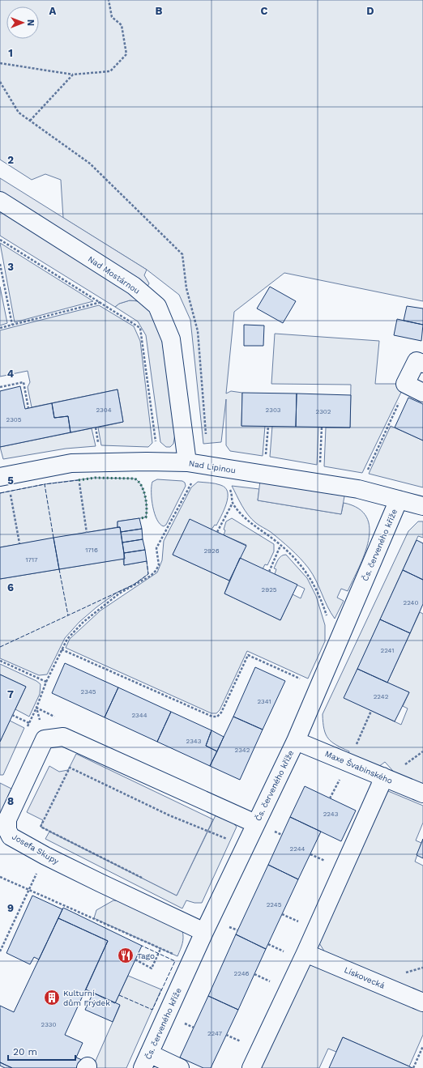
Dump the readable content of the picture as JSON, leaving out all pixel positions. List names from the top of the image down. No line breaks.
{"streets":{"street":["Nad Mostárnou","Nad Lipinou","Čs. červeného kříže","Maxe Švabinského","Josefa Skupy","Lískovecká"]},"crossings":[["Nad Mostárnou","Nad Lipinou"],["Nad Lipinou","Čs. červeného kříže"],["Čs. červeného kříže","Maxe Švabinského"],["Čs. červeného kříže","Josefa Skupy"]],"places":{"restaurant":["Tago"],"building":["Kulturní dům Frýdek"]},"house_numbers":["2304","2303","2302","2305","1716","2926","1717","2925","2240","2241","2345","2242","2341","2344","2343","2342","2243","2244","2245","2246","2330","2247"],"scale_bar":"20 m","north":"right","grid":{"columns":["A","B","C","D"],"rows":["1","2","3","4","5","6","7","8","9"]}}
